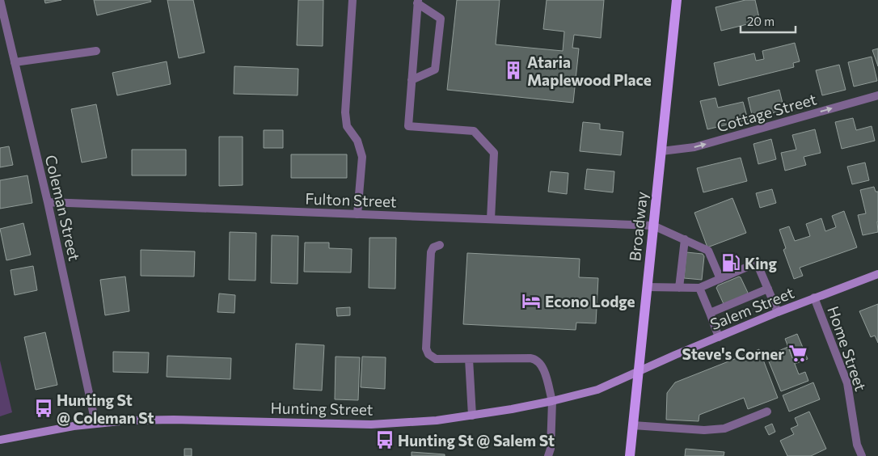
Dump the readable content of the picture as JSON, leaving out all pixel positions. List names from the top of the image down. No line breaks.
{"streets":{"main road":["Broadway","Salem Street","Hunting Street"],"street":["Cottage Street","Fulton Street","Coleman Street","Home Street"]},"crossings":[["Cottage Street","Broadway"],["Fulton Street","Coleman Street"],["Fulton Street","Broadway"],["Coleman Street","Hunting Street"],["Broadway","Salem Street"],["Broadway","Hunting Street"],["Salem Street","Home Street"],["Salem Street","Hunting Street"]],"one_way":["Cottage Street"],"places":{"building":["Ataria Maplewood Place"],"fuel station":["King"],"hotel":["Econo Lodge"],"supermarket":["Steve's Corner"],"bus stop":["Hunting St @ Coleman St","Hunting St @ Salem St"]},"scale_bar":"20 m"}
